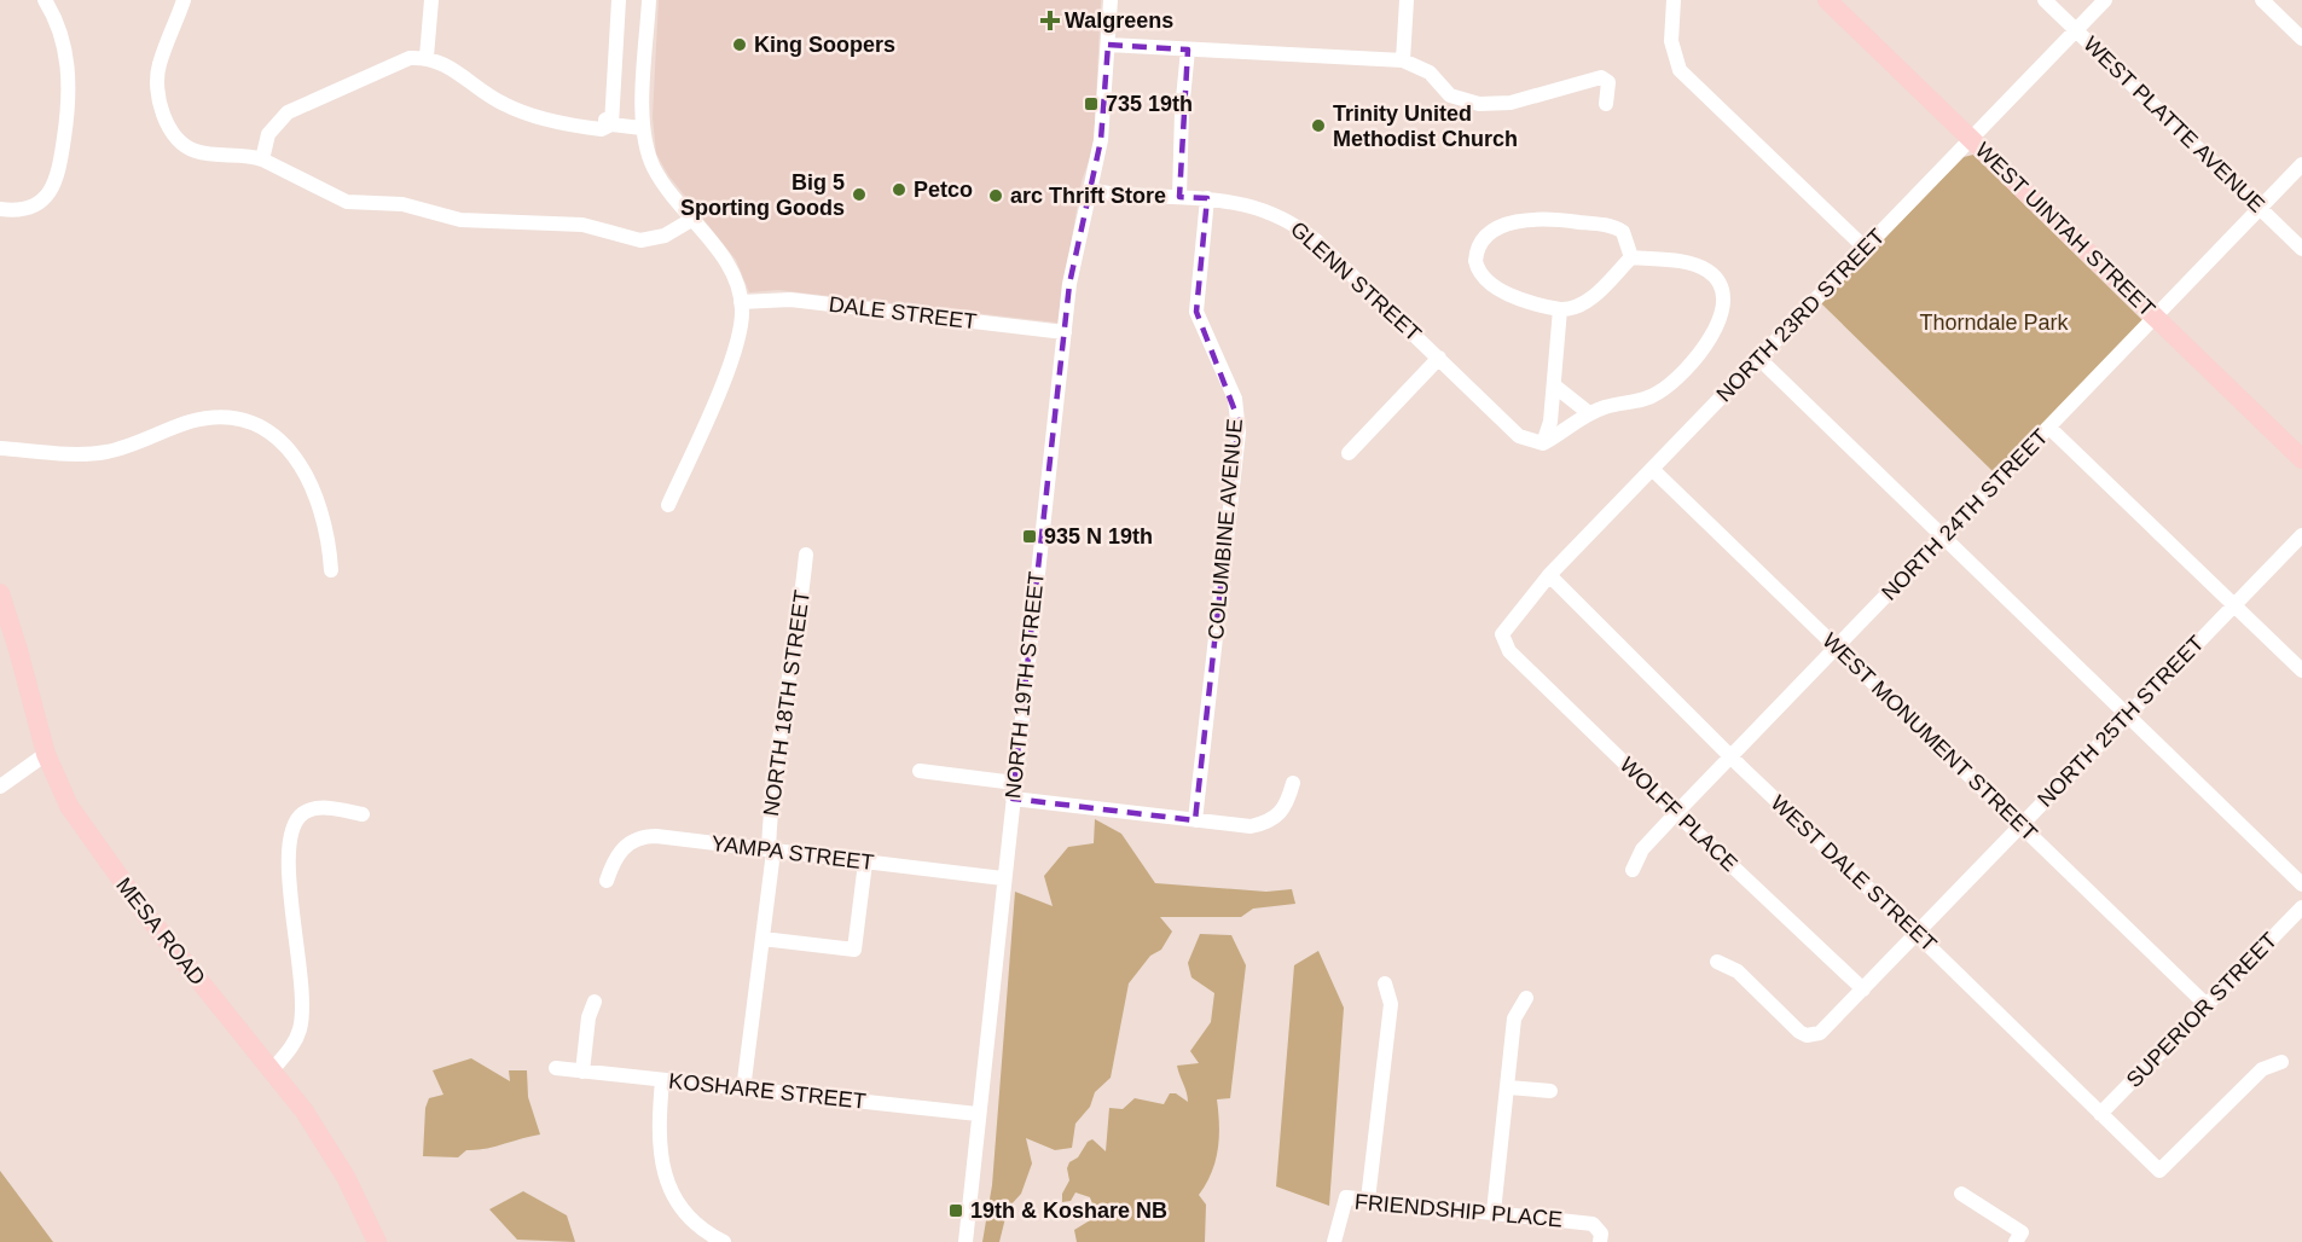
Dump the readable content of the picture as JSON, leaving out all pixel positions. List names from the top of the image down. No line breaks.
{"streets":{"main road":["WEST UINTAH STREET","MESA ROAD"],"street":["WEST PLATTE AVENUE","GLENN STREET","DALE STREET","NORTH 23RD STREET","NORTH 24TH STREET","COLUMBINE AVENUE","NORTH 19TH STREET","NORTH 18TH STREET","NORTH 25TH STREET","WEST MONUMENT STREET","WOLFF PLACE","YAMPA STREET","WEST DALE STREET","SUPERIOR STREET","KOSHARE STREET","FRIENDSHIP PLACE"]},"crossings":[["WEST PLATTE AVENUE","NORTH 23RD STREET"],["WEST PLATTE AVENUE","NORTH 24TH STREET"],["WEST UINTAH STREET","NORTH 23RD STREET"],["WEST UINTAH STREET","NORTH 24TH STREET"],["GLENN STREET","COLUMBINE AVENUE"],["GLENN STREET","NORTH 19TH STREET"],["DALE STREET","NORTH 19TH STREET"],["NORTH 23RD STREET","WEST MONUMENT STREET"],["NORTH 23RD STREET","WOLFF PLACE"],["NORTH 23RD STREET","WEST DALE STREET"],["NORTH 24TH STREET","WEST MONUMENT STREET"],["NORTH 24TH STREET","WOLFF PLACE"],["NORTH 24TH STREET","WEST DALE STREET"],["NORTH 19TH STREET","YAMPA STREET"],["NORTH 19TH STREET","KOSHARE STREET"],["NORTH 18TH STREET","YAMPA STREET"],["NORTH 18TH STREET","KOSHARE STREET"],["NORTH 25TH STREET","WEST MONUMENT STREET"],["NORTH 25TH STREET","WOLFF PLACE"],["NORTH 25TH STREET","WEST DALE STREET"],["WEST MONUMENT STREET","SUPERIOR STREET"],["WEST DALE STREET","SUPERIOR STREET"]],"parks":["Thorndale Park"],"places":{"health":["Walgreens"],"other":["King Soopers","Trinity United Methodist Church","Petco","Big 5 Sporting Goods","arc Thrift Store"],"transit":["735 19th","935 N 19th","19th & Koshare NB"]}}
